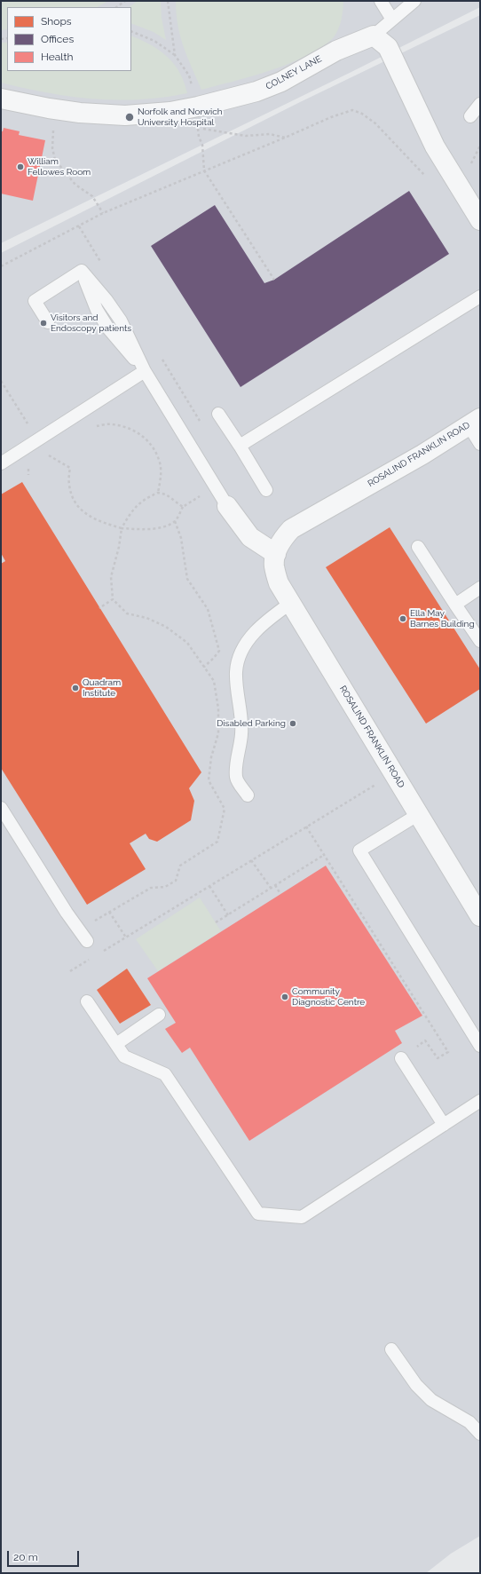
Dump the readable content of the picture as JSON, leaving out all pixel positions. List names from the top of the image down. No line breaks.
{"streets":{"street":["COLNEY LANE","ROSALIND FRANKLIN ROAD"]},"places":["Norfolk and Norwich University Hospital","William Fellowes Room","Visitors and Endoscopy patients","Ella May Barnes Building","Quadram Institute","Disabled Parking","Community Diagnostic Centre"],"legend":["Shops","Offices","Health"],"scale_bar":"20 m"}
